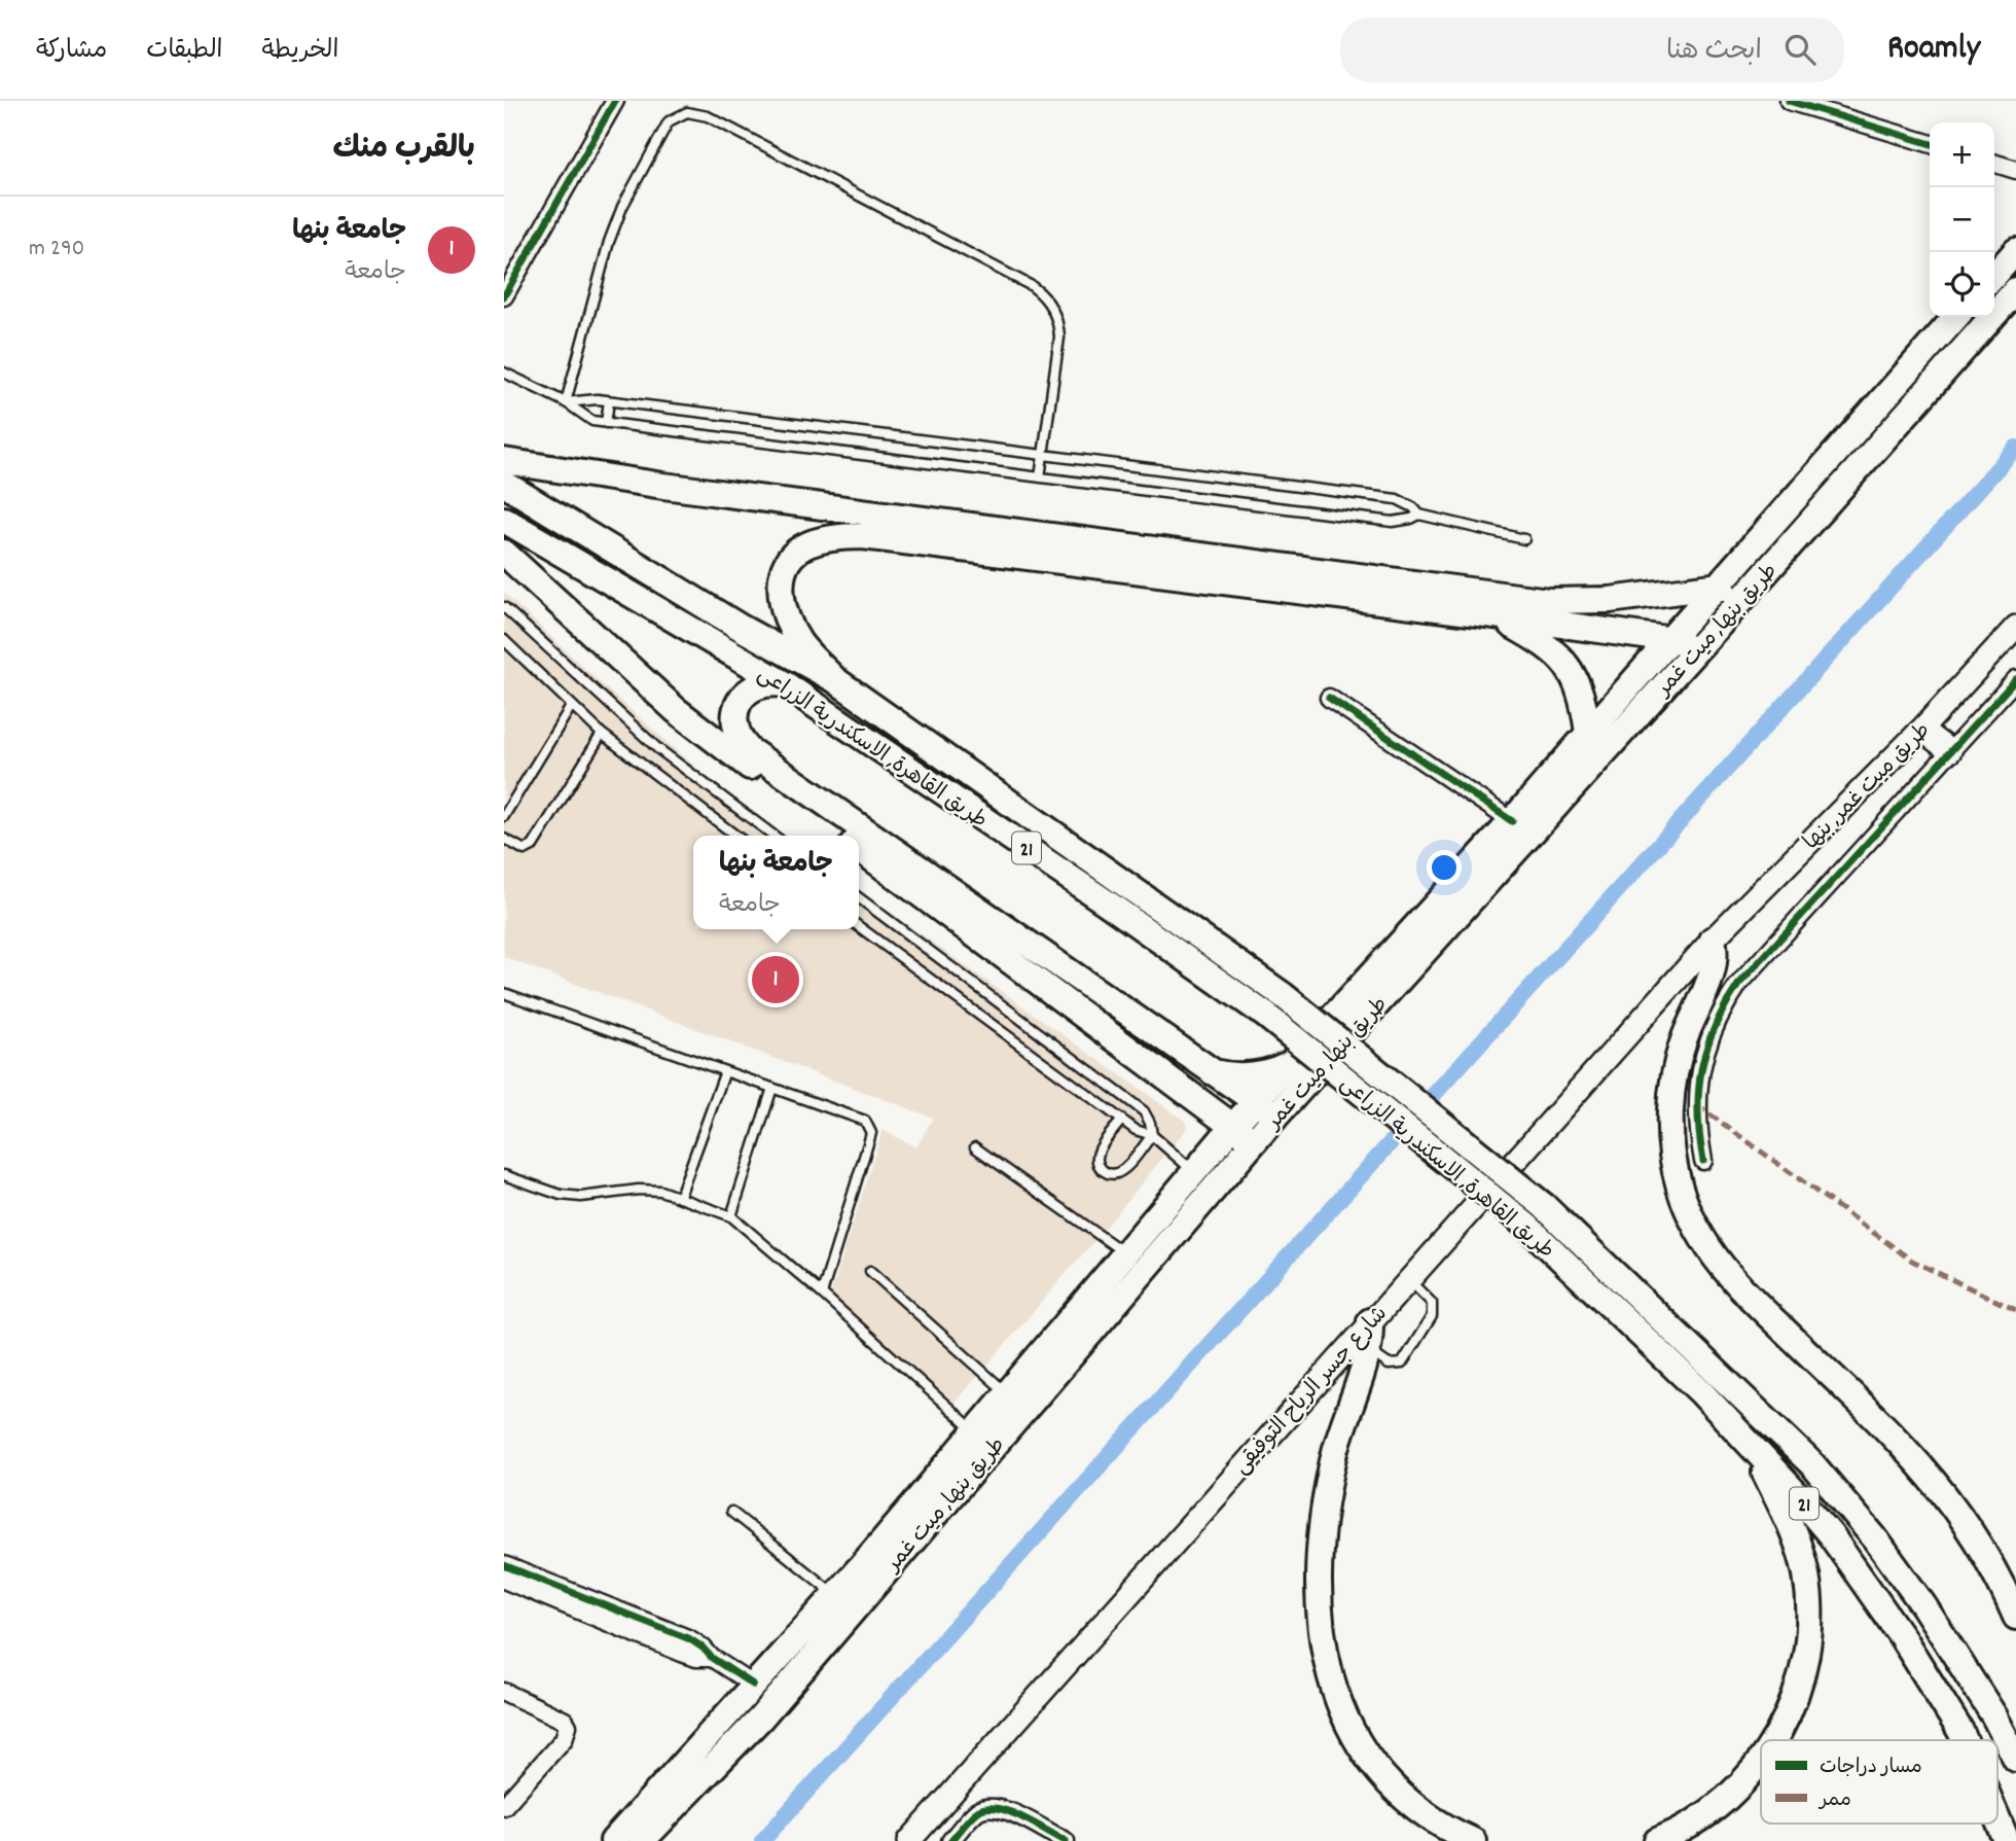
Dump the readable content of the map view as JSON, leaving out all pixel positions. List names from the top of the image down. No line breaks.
{"streets":{"highway":["طريق بنها, ميت غمر","طريق القاهرة, الاسكندرية الزراعى","21"],"main road":["طريق ميت غمر, بنها","شارع جسر الرياح التوفيقى"]},"crossings":[["طريق ميت غمر, بنها","شارع جسر الرياح التوفيقى"]],"legend":["مسار دراجات","ممر"],"page":{"header":"Roamly","search":"ابحث هنا","nav":["الخريطة","الطبقات","مشاركة"],"heading":"بالقرب منك","map_buttons":["+","−"],"list":[{"mark":"1","name":"جامعة بنها","note":"جامعة","value":"290 m"}],"popup":["جامعة بنها","جامعة"],"pins":"1"}}
